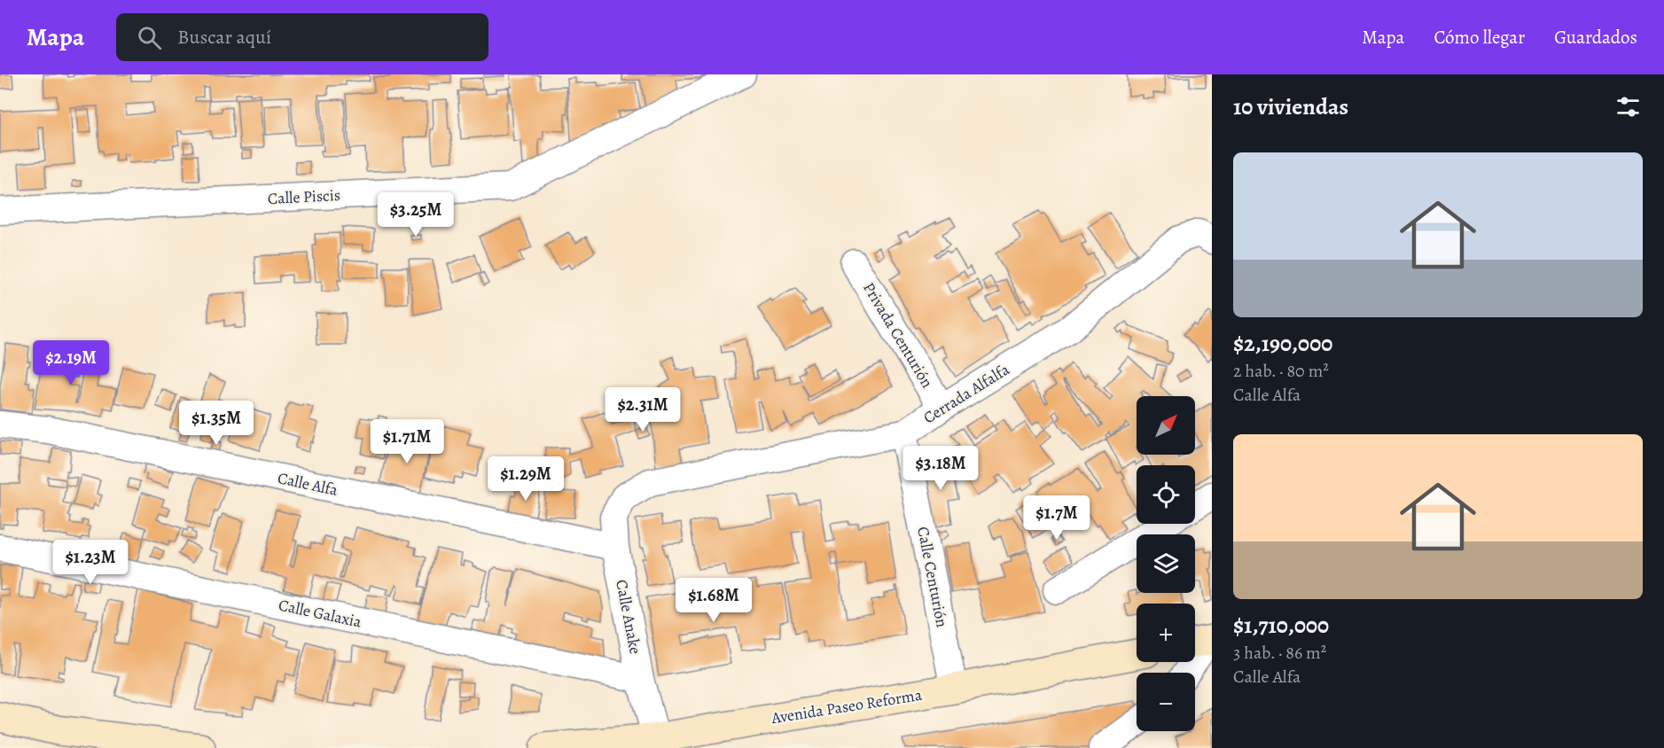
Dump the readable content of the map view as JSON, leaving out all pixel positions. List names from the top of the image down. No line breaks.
{"streets":{"main road":["Avenida Paseo Reforma"],"street":["Calle Piscis","Privada Centurión","Cerrada Alfalfa","Calle Alfa","Calle Centurión","Calle Galaxia","Calle Anake"]},"crossings":[["Privada Centurión","Cerrada Alfalfa"],["Cerrada Alfalfa","Calle Centurión"],["Cerrada Alfalfa","Calle Anake"],["Calle Alfa","Calle Anake"],["Calle Centurión","Avenida Paseo Reforma"],["Calle Galaxia","Calle Anake"],["Calle Anake","Avenida Paseo Reforma"]],"north":"top right","page":{"header":"Mapa","search":"Buscar aquí","nav":["Mapa","Cómo llegar","Guardados"],"heading":"10 viviendas","list":[{"name":"$2,190,000","note":"2 hab. · 80 m² · Calle Alfa"},{"name":"$1,710,000","note":"3 hab. · 86 m² · Calle Alfa"}],"price":["$3.25M","$2.19M","$2.31M","$1.35M","$1.71M","$3.18M","$1.29M","$1.7M","$1.23M","$1.68M"],"map_buttons":["+","−"]}}
